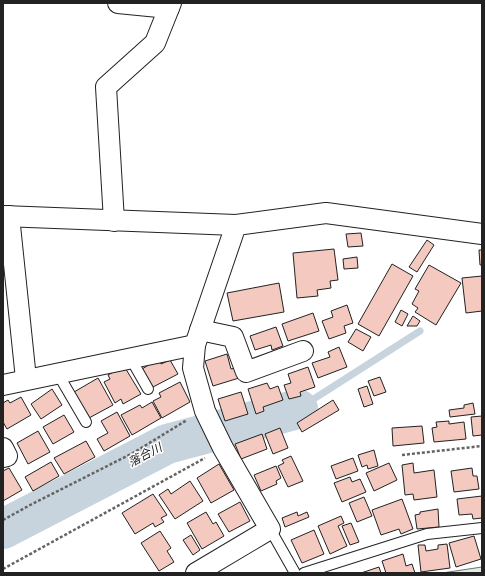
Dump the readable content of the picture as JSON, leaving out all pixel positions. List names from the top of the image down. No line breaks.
{"water":["落合川"]}
